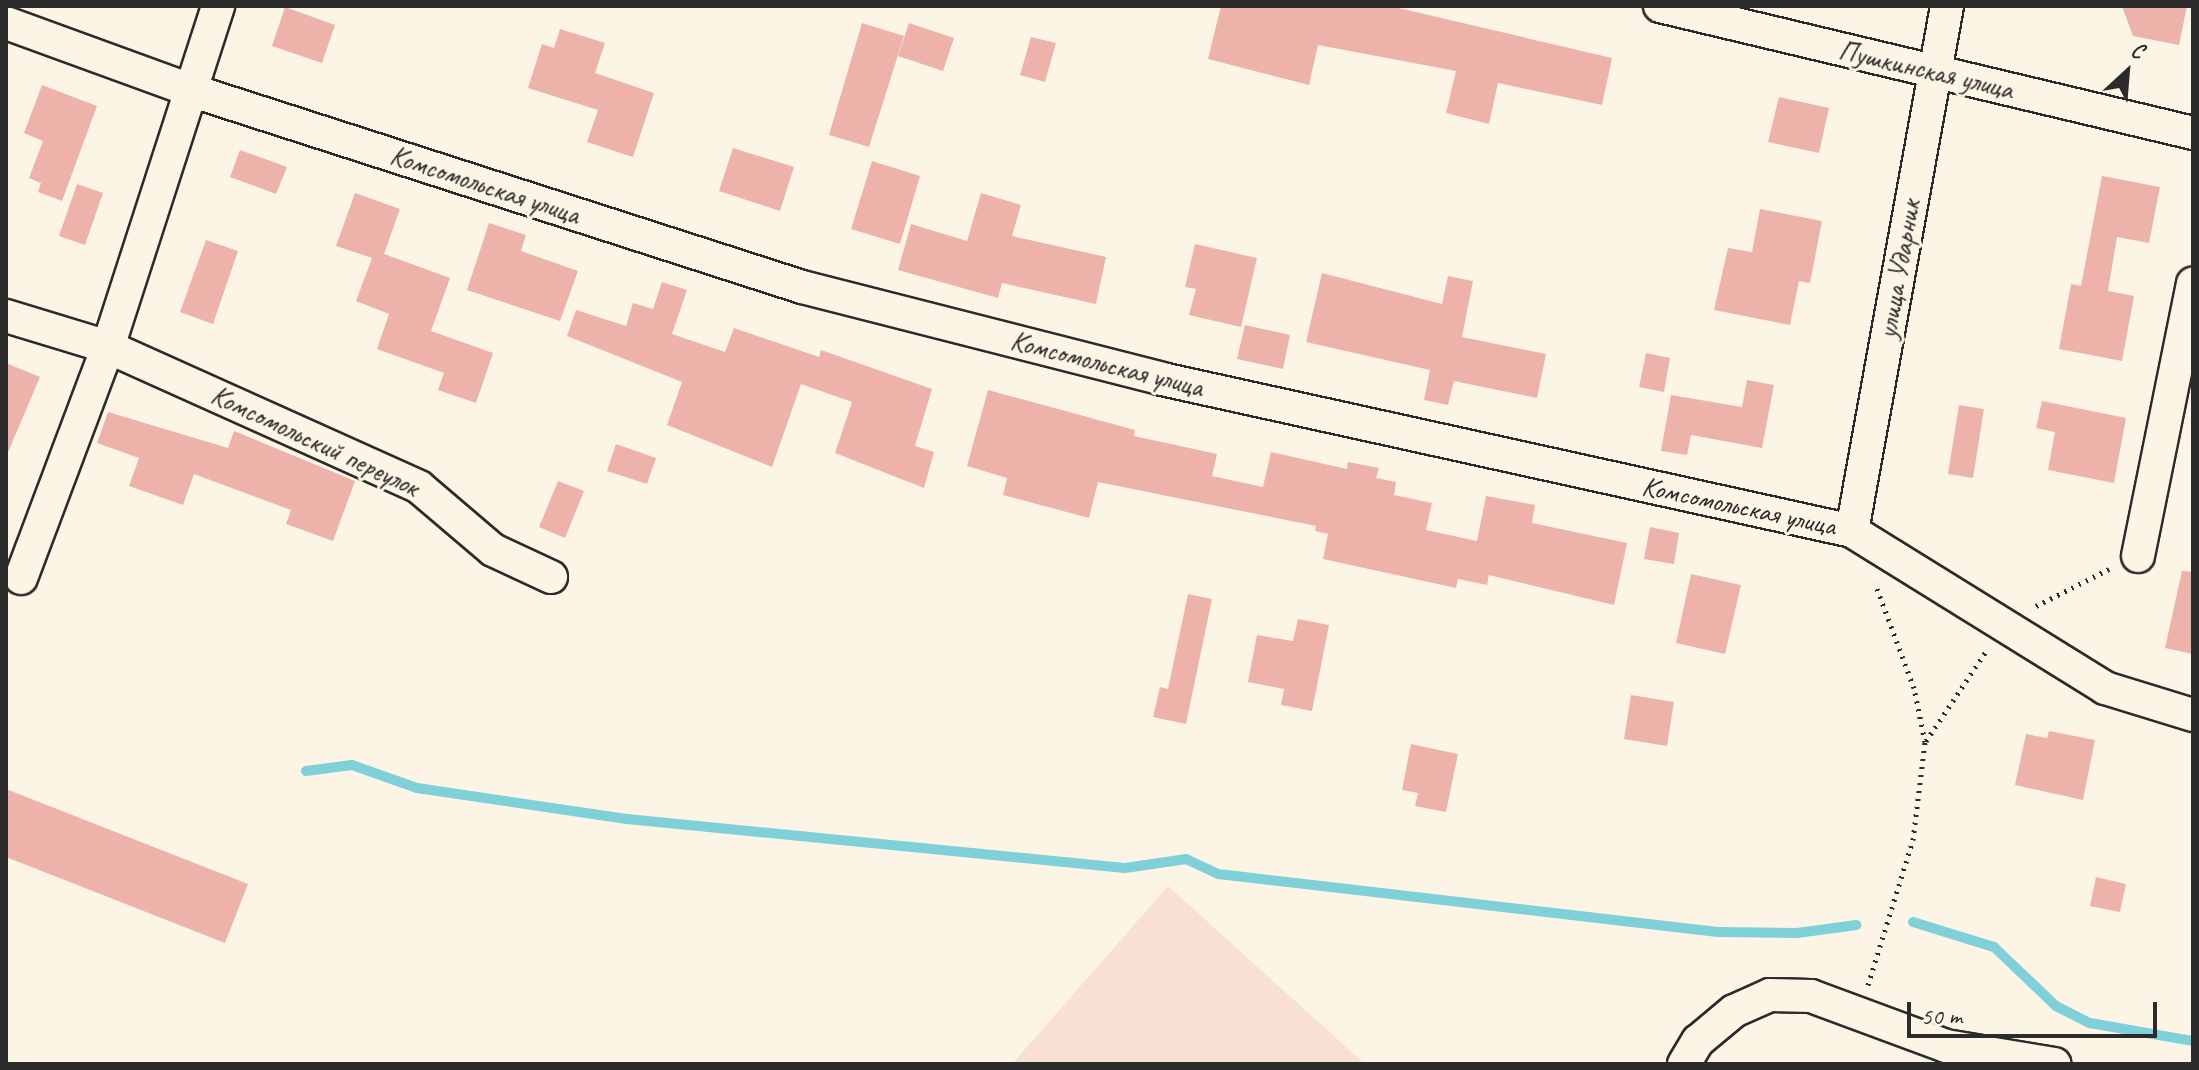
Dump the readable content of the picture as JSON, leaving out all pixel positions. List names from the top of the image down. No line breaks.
{"streets":{"street":["Пушкинская улица","Комсомольская улица","улица Ударник","Комсомольский переулок"]},"crossings":[["Пушкинская улица","улица Ударник"],["Комсомольская улица","улица Ударник"]],"scale_bar":"50 m","north":"top right"}
